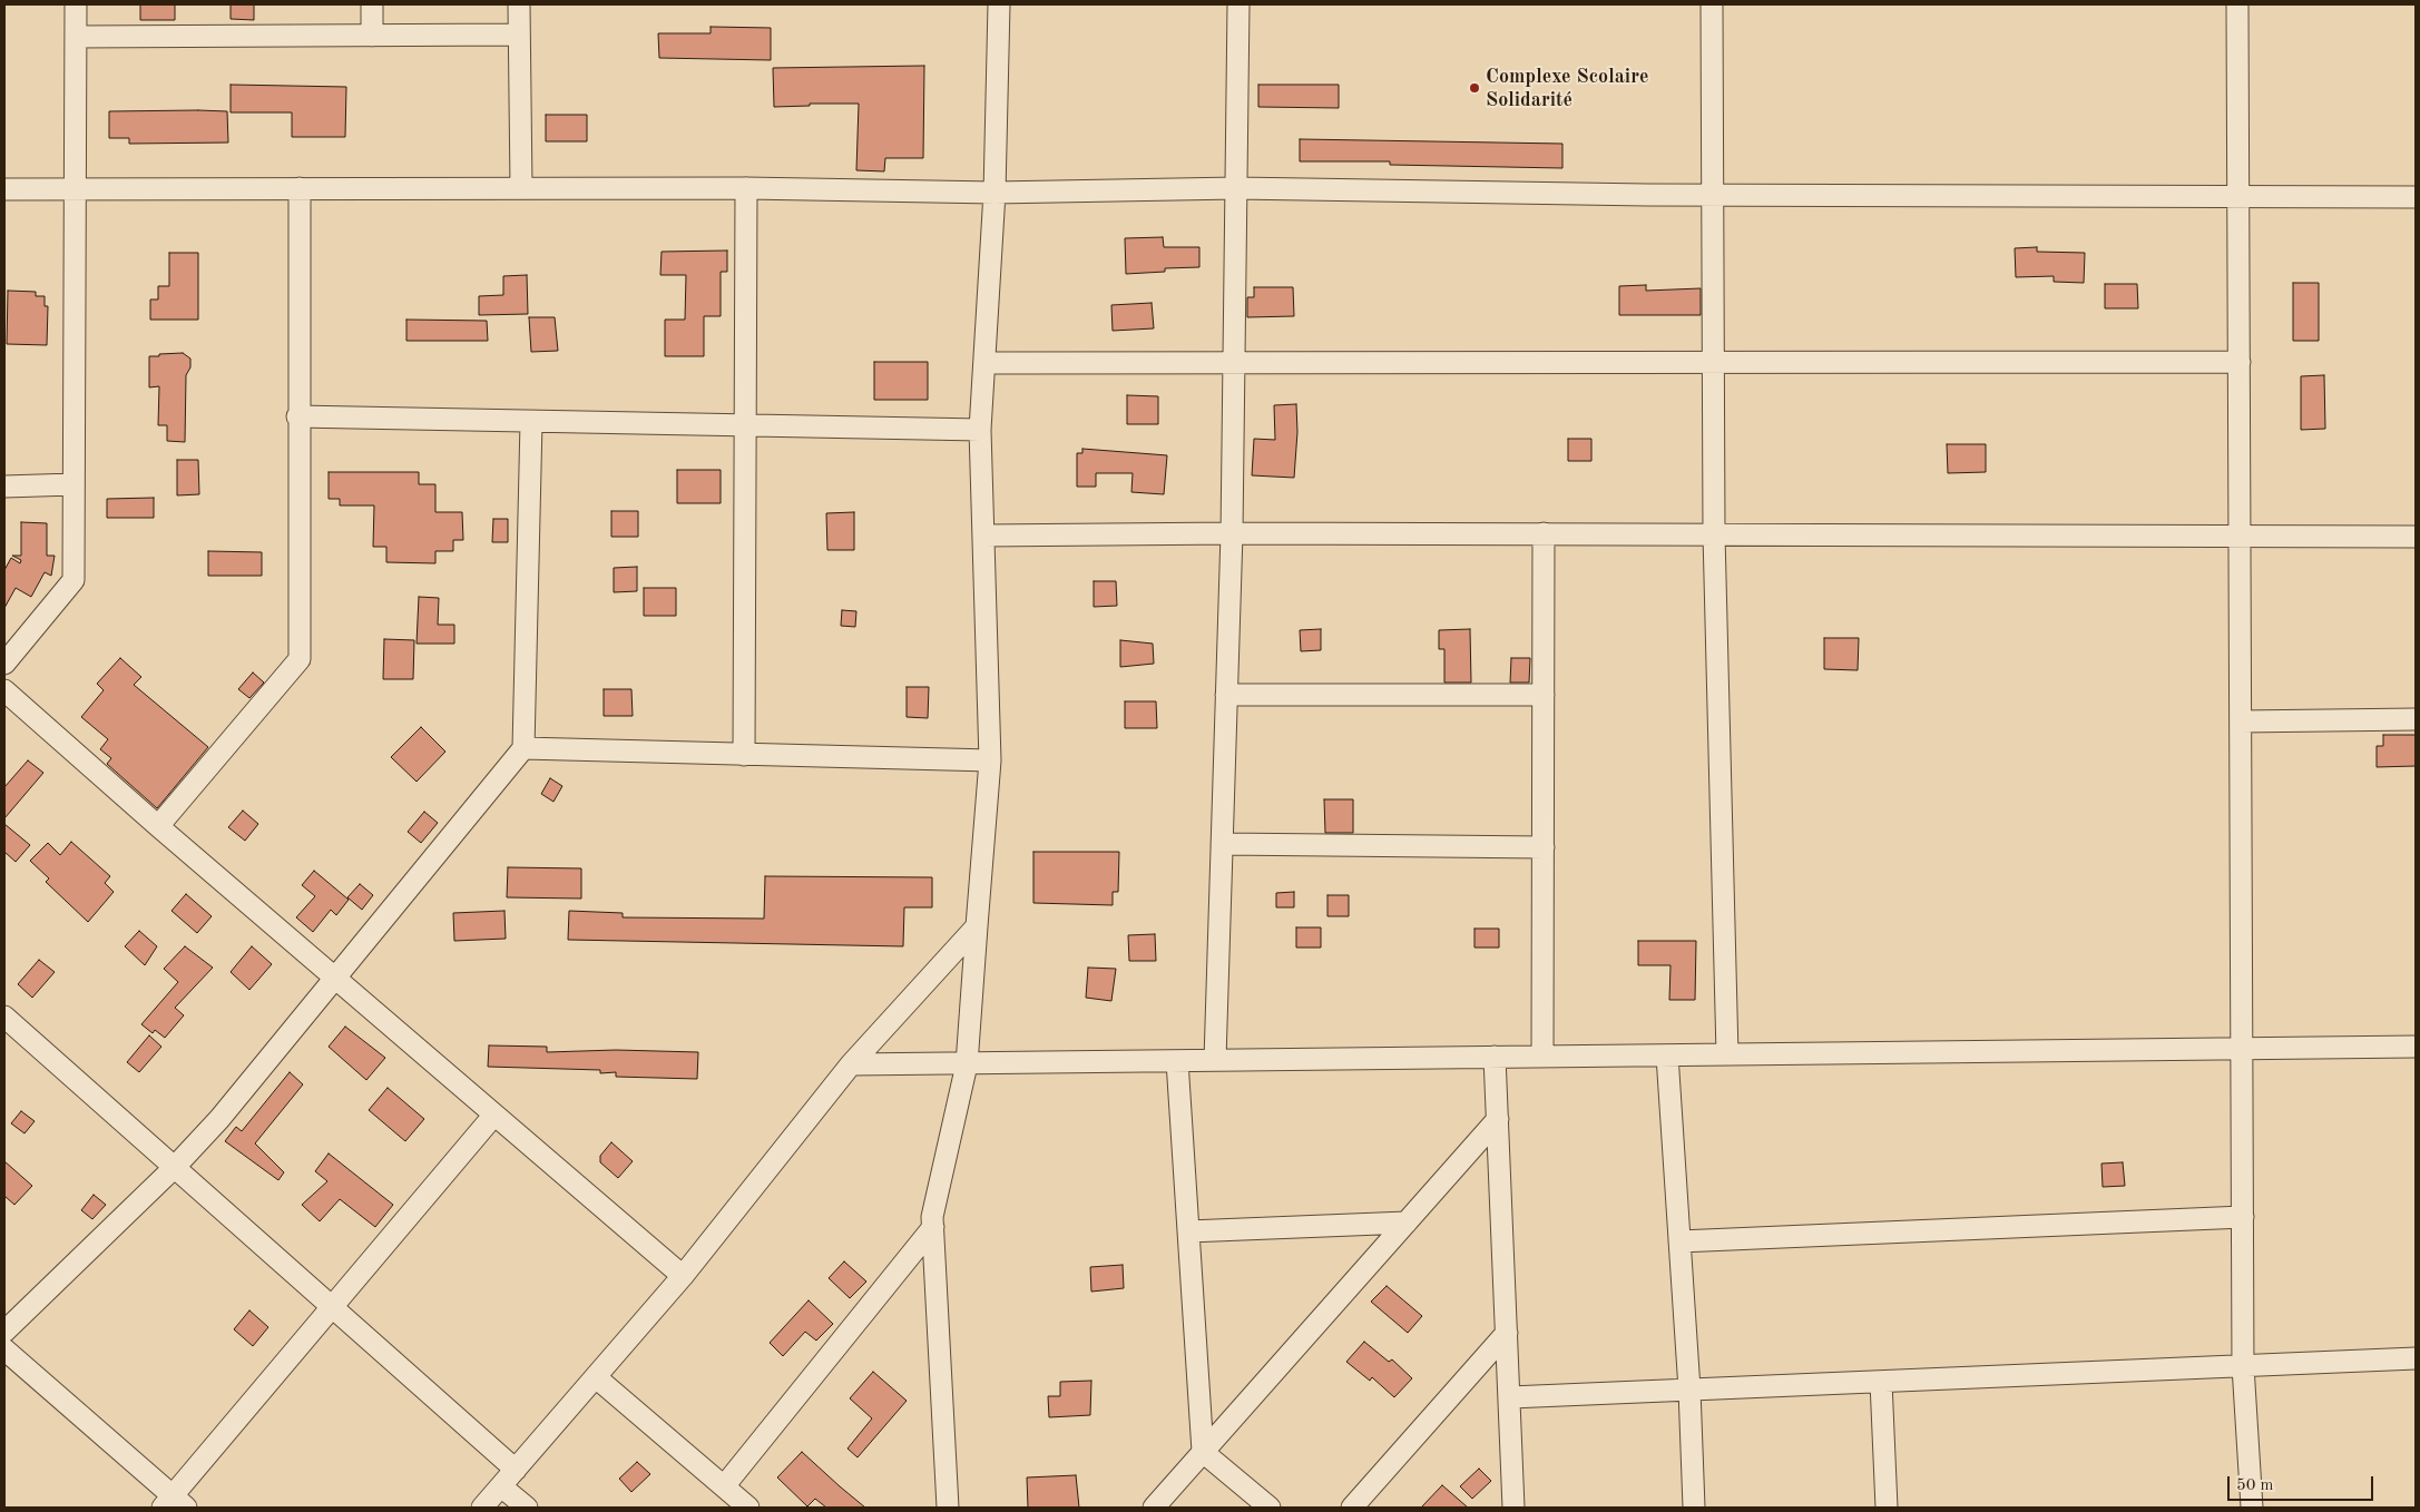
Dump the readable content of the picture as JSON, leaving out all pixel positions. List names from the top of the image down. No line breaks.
{"places":["Complexe Scolaire Solidarité"],"scale_bar":"50 m"}
